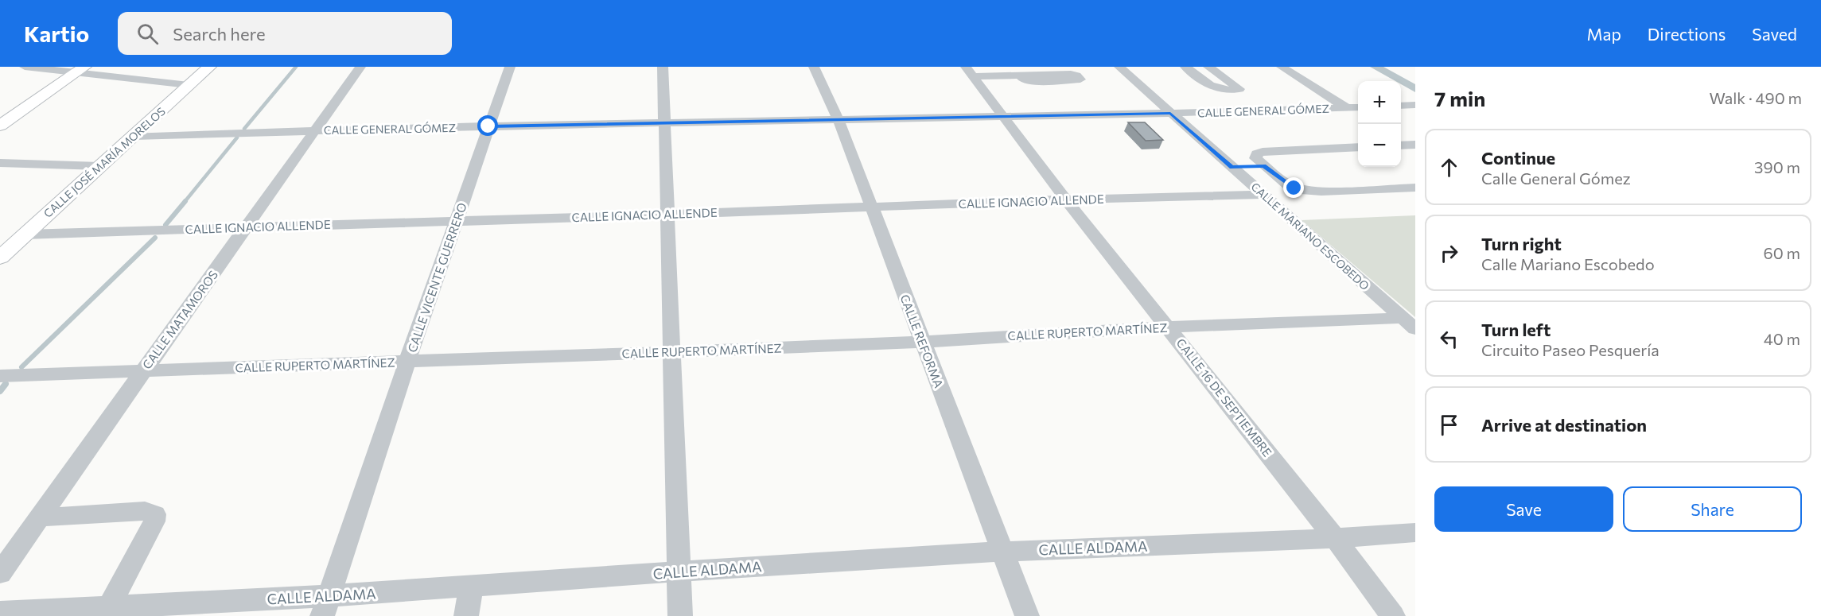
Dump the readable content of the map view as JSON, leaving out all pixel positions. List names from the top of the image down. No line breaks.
{"streets":{"main road":["CALLE JOSÉ MARÍA MORELOS"],"street":["CALLE GENERAL GÓMEZ","CALLE IGNACIO ALLENDE","CALLE MARIANO ESCOBEDO","CALLE VICENTE GUERRERO","CALLE MATAMOROS","CALLE RUPERTO MARTÍNEZ","CALLE REFORMA","CALLE 16 DE SEPTIEMBRE","CALLE ALDAMA"]},"crossings":[["CALLE GENERAL GÓMEZ","CALLE JOSÉ MARÍA MORELOS"],["CALLE GENERAL GÓMEZ","CALLE MARIANO ESCOBEDO"],["CALLE GENERAL GÓMEZ","CALLE VICENTE GUERRERO"],["CALLE GENERAL GÓMEZ","CALLE MATAMOROS"],["CALLE GENERAL GÓMEZ","CALLE REFORMA"],["CALLE GENERAL GÓMEZ","CALLE 16 DE SEPTIEMBRE"],["CALLE JOSÉ MARÍA MORELOS","CALLE IGNACIO ALLENDE"],["CALLE IGNACIO ALLENDE","CALLE MARIANO ESCOBEDO"],["CALLE IGNACIO ALLENDE","CALLE VICENTE GUERRERO"],["CALLE IGNACIO ALLENDE","CALLE MATAMOROS"],["CALLE IGNACIO ALLENDE","CALLE REFORMA"],["CALLE IGNACIO ALLENDE","CALLE 16 DE SEPTIEMBRE"],["CALLE MARIANO ESCOBEDO","CALLE RUPERTO MARTÍNEZ"],["CALLE VICENTE GUERRERO","CALLE RUPERTO MARTÍNEZ"],["CALLE VICENTE GUERRERO","CALLE ALDAMA"],["CALLE MATAMOROS","CALLE RUPERTO MARTÍNEZ"],["CALLE RUPERTO MARTÍNEZ","CALLE REFORMA"],["CALLE RUPERTO MARTÍNEZ","CALLE 16 DE SEPTIEMBRE"],["CALLE REFORMA","CALLE ALDAMA"],["CALLE 16 DE SEPTIEMBRE","CALLE ALDAMA"]],"page":{"header":"Kartio","search":"Search here","nav":["Map","Directions","Saved"],"heading":["7 min","Walk · 490 m"],"map_buttons":["+","−"],"list":[["Continue","Calle General Gómez","390 m"],["Turn right","Calle Mariano Escobedo","60 m"],["Turn left","Circuito Paseo Pesquería","40 m"],"Arrive at destination"],"buttons":["Save","Share"]}}
